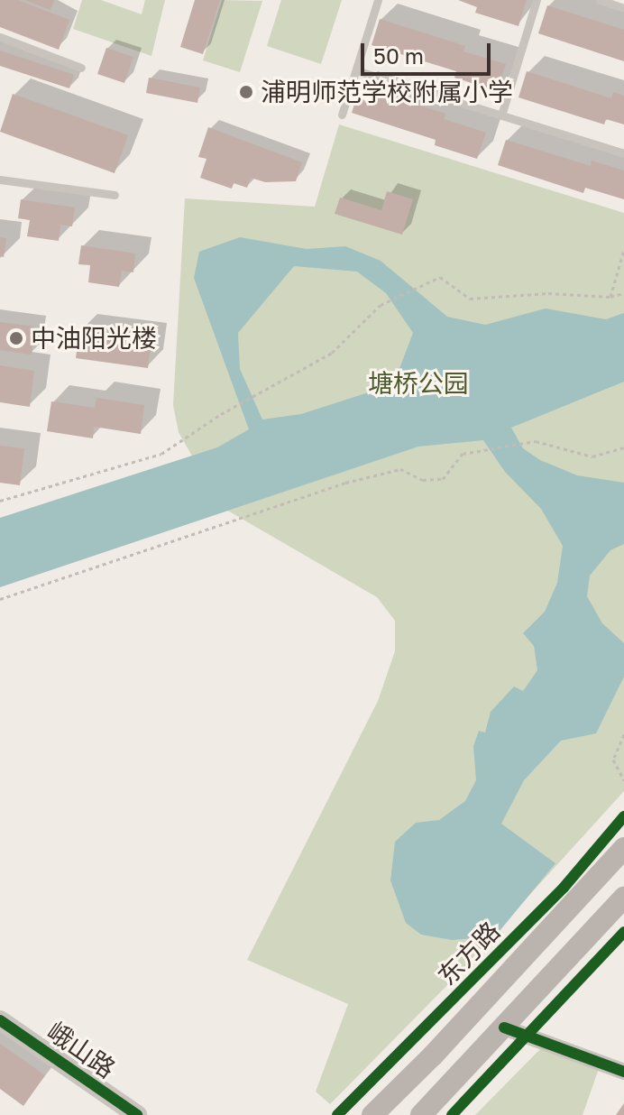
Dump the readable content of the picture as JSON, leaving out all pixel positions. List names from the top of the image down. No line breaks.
{"streets":{"main road":["东方路"],"street":["峨山路"]},"parks":["塘桥公园"],"places":["浦明师范学校附属小学","中油阳光楼"],"scale_bar":"50 m"}
